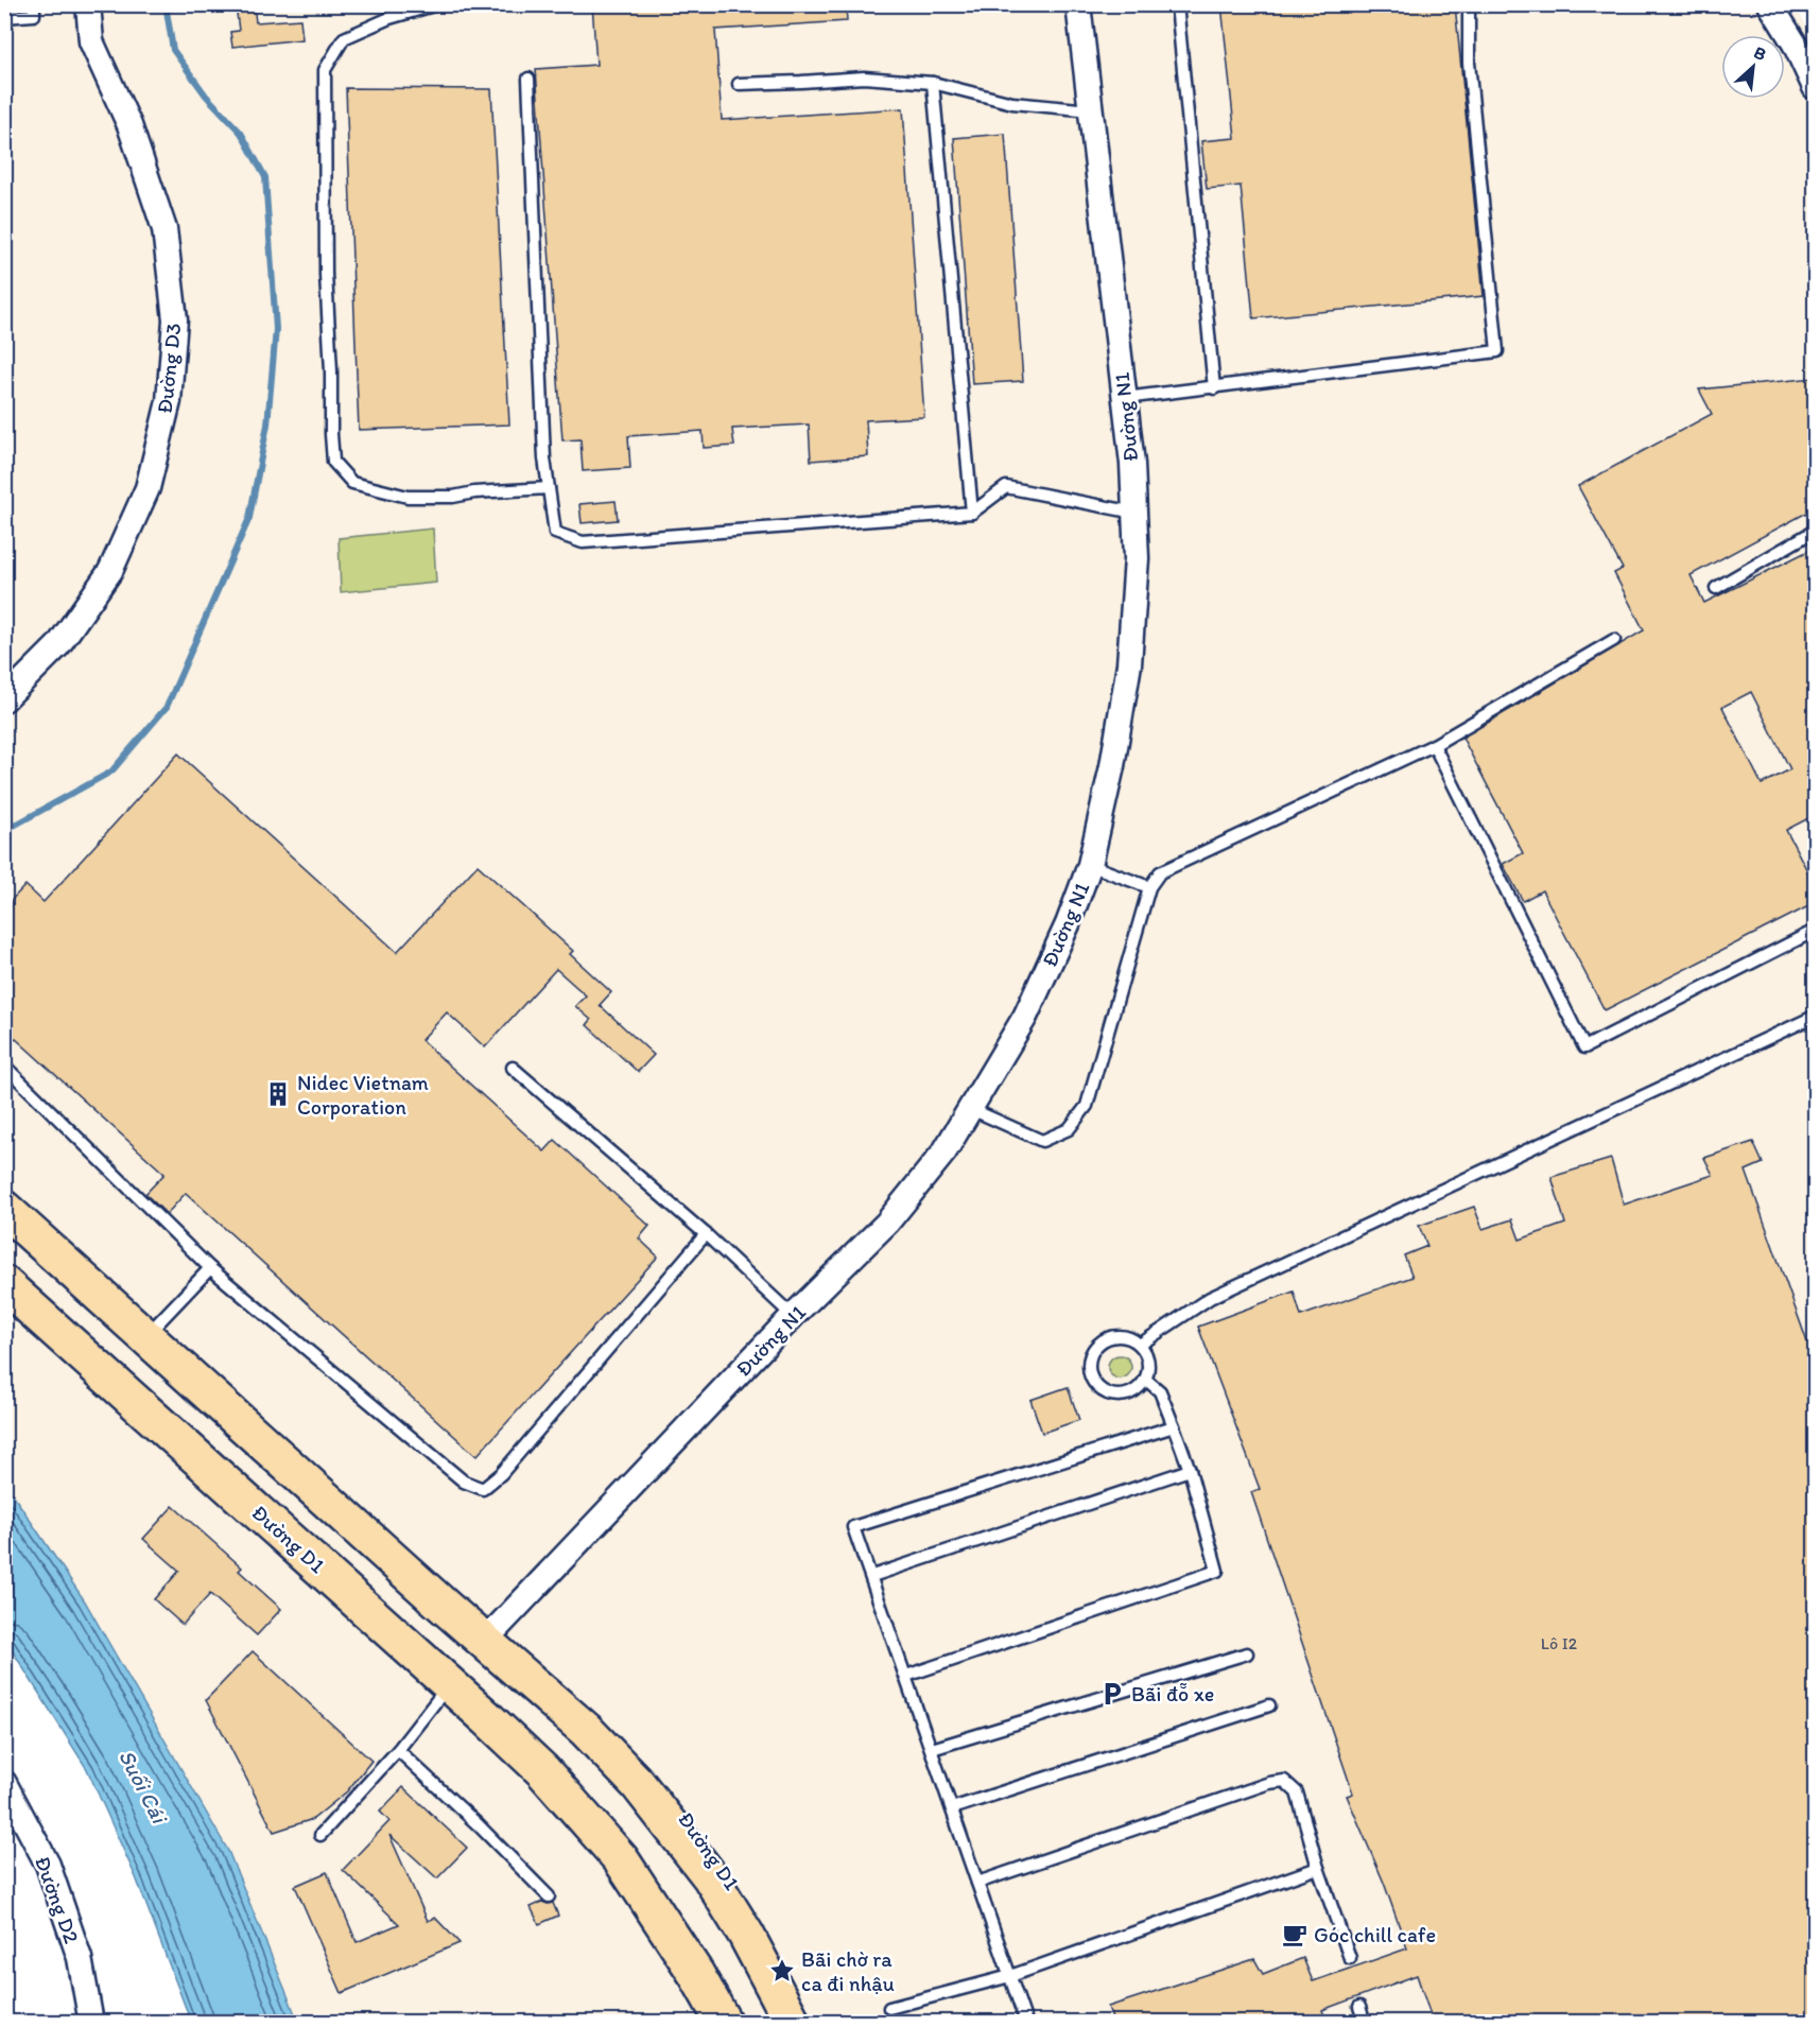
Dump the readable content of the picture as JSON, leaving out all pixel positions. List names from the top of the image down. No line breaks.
{"streets":{"main road":["Đường D1"],"street":["Đường D3","Đường N1","Đường D2"]},"crossings":[["Đường N1","Đường D1"]],"water":["Suối Cái"],"places":{"building":["Nidec Vietnam Corporation"],"parking":["Bãi đỗ xe"],"cafe":["Góc chill cafe"],"place":["Bãi chờ ra ca đi nhậu"]},"house_numbers":["Lô I2"],"north":"top right"}
